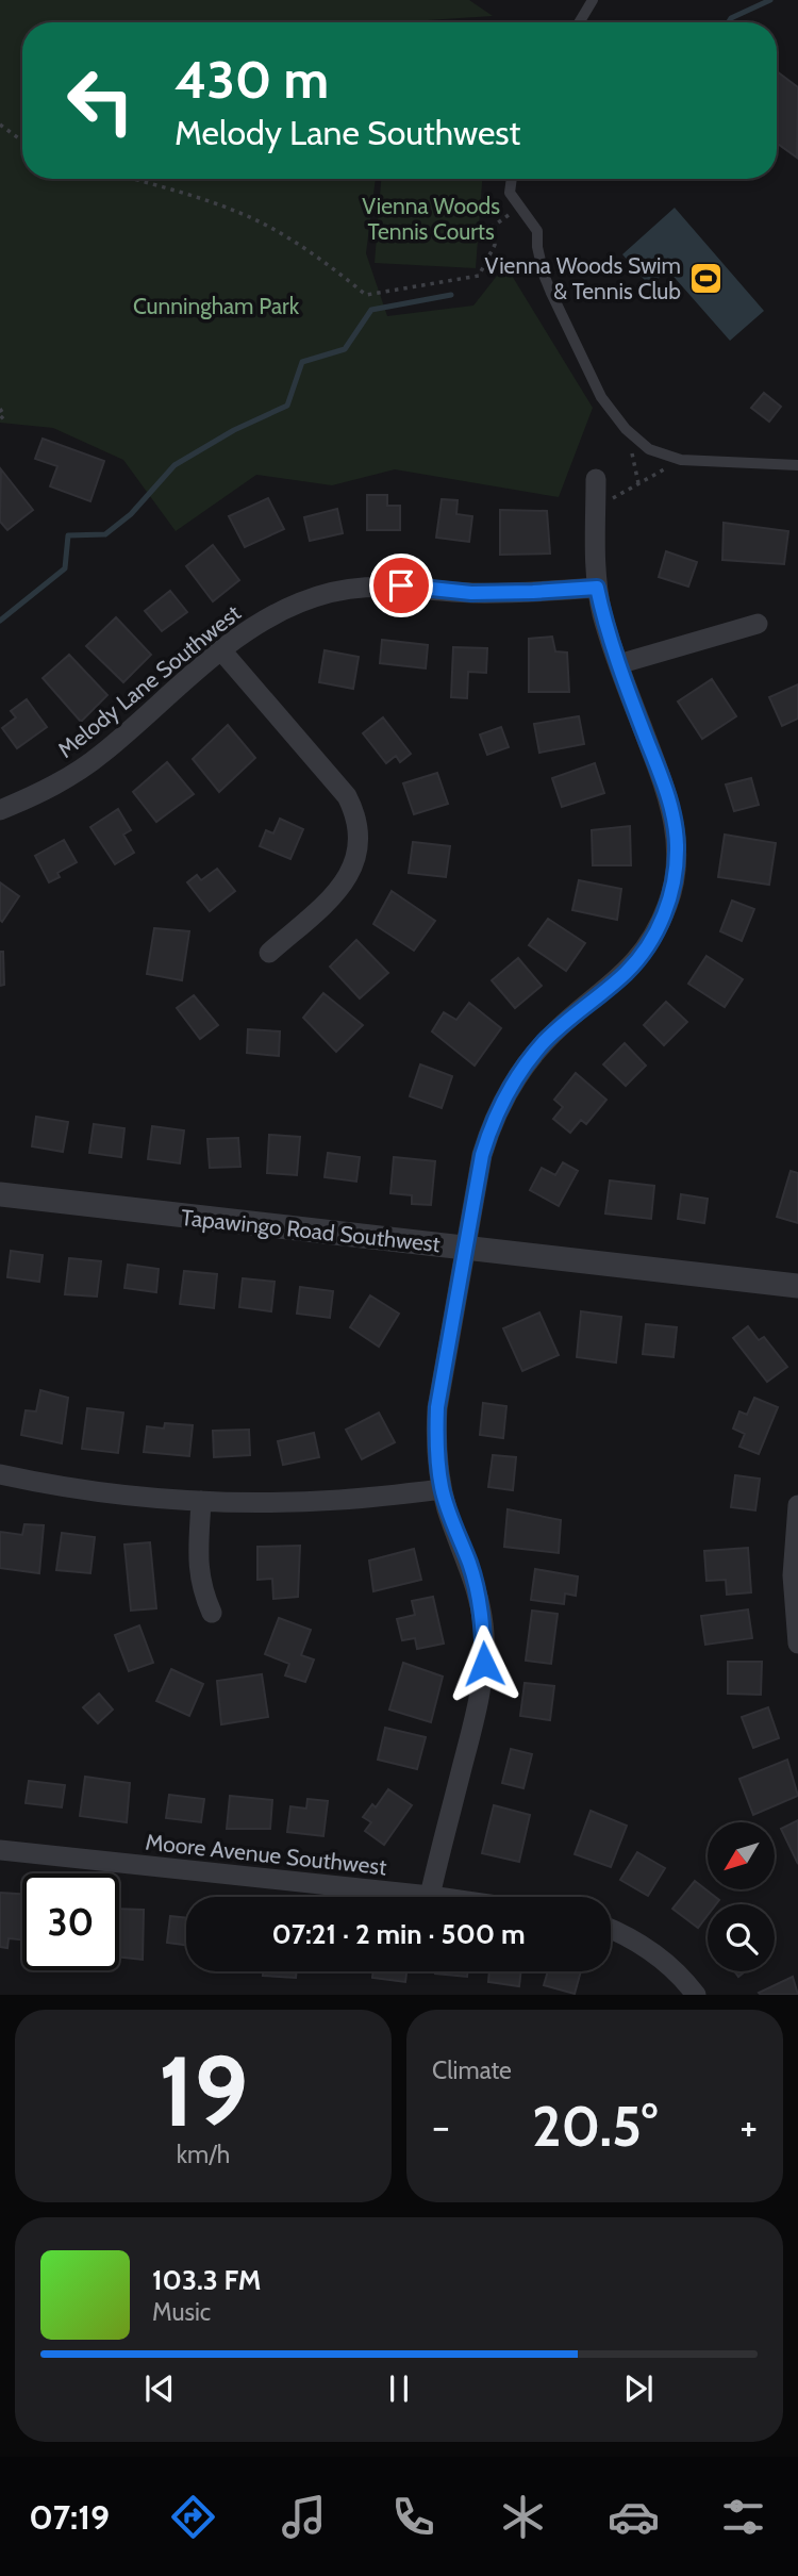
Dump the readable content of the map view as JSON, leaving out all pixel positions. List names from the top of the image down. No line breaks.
{"streets":{"street":["Melody Lane Southwest","Tapawingo Road Southwest","Moore Avenue Southwest"]},"parks":["Vienna Woods Tennis Courts","Cunningham Park"],"places":{"sports":["Vienna Woods Swim & Tennis Club"]},"north":"bottom left","page":{"turn":["430 m","Melody Lane Southwest"],"limit":"30","trip":"07:21 · 2 min · 500 m","tile":[["19","km/h"],"Climate"],"heat":["−","20.5°","+"],"song":["103.3 FM","Music"],"tabs":"07:19"}}
